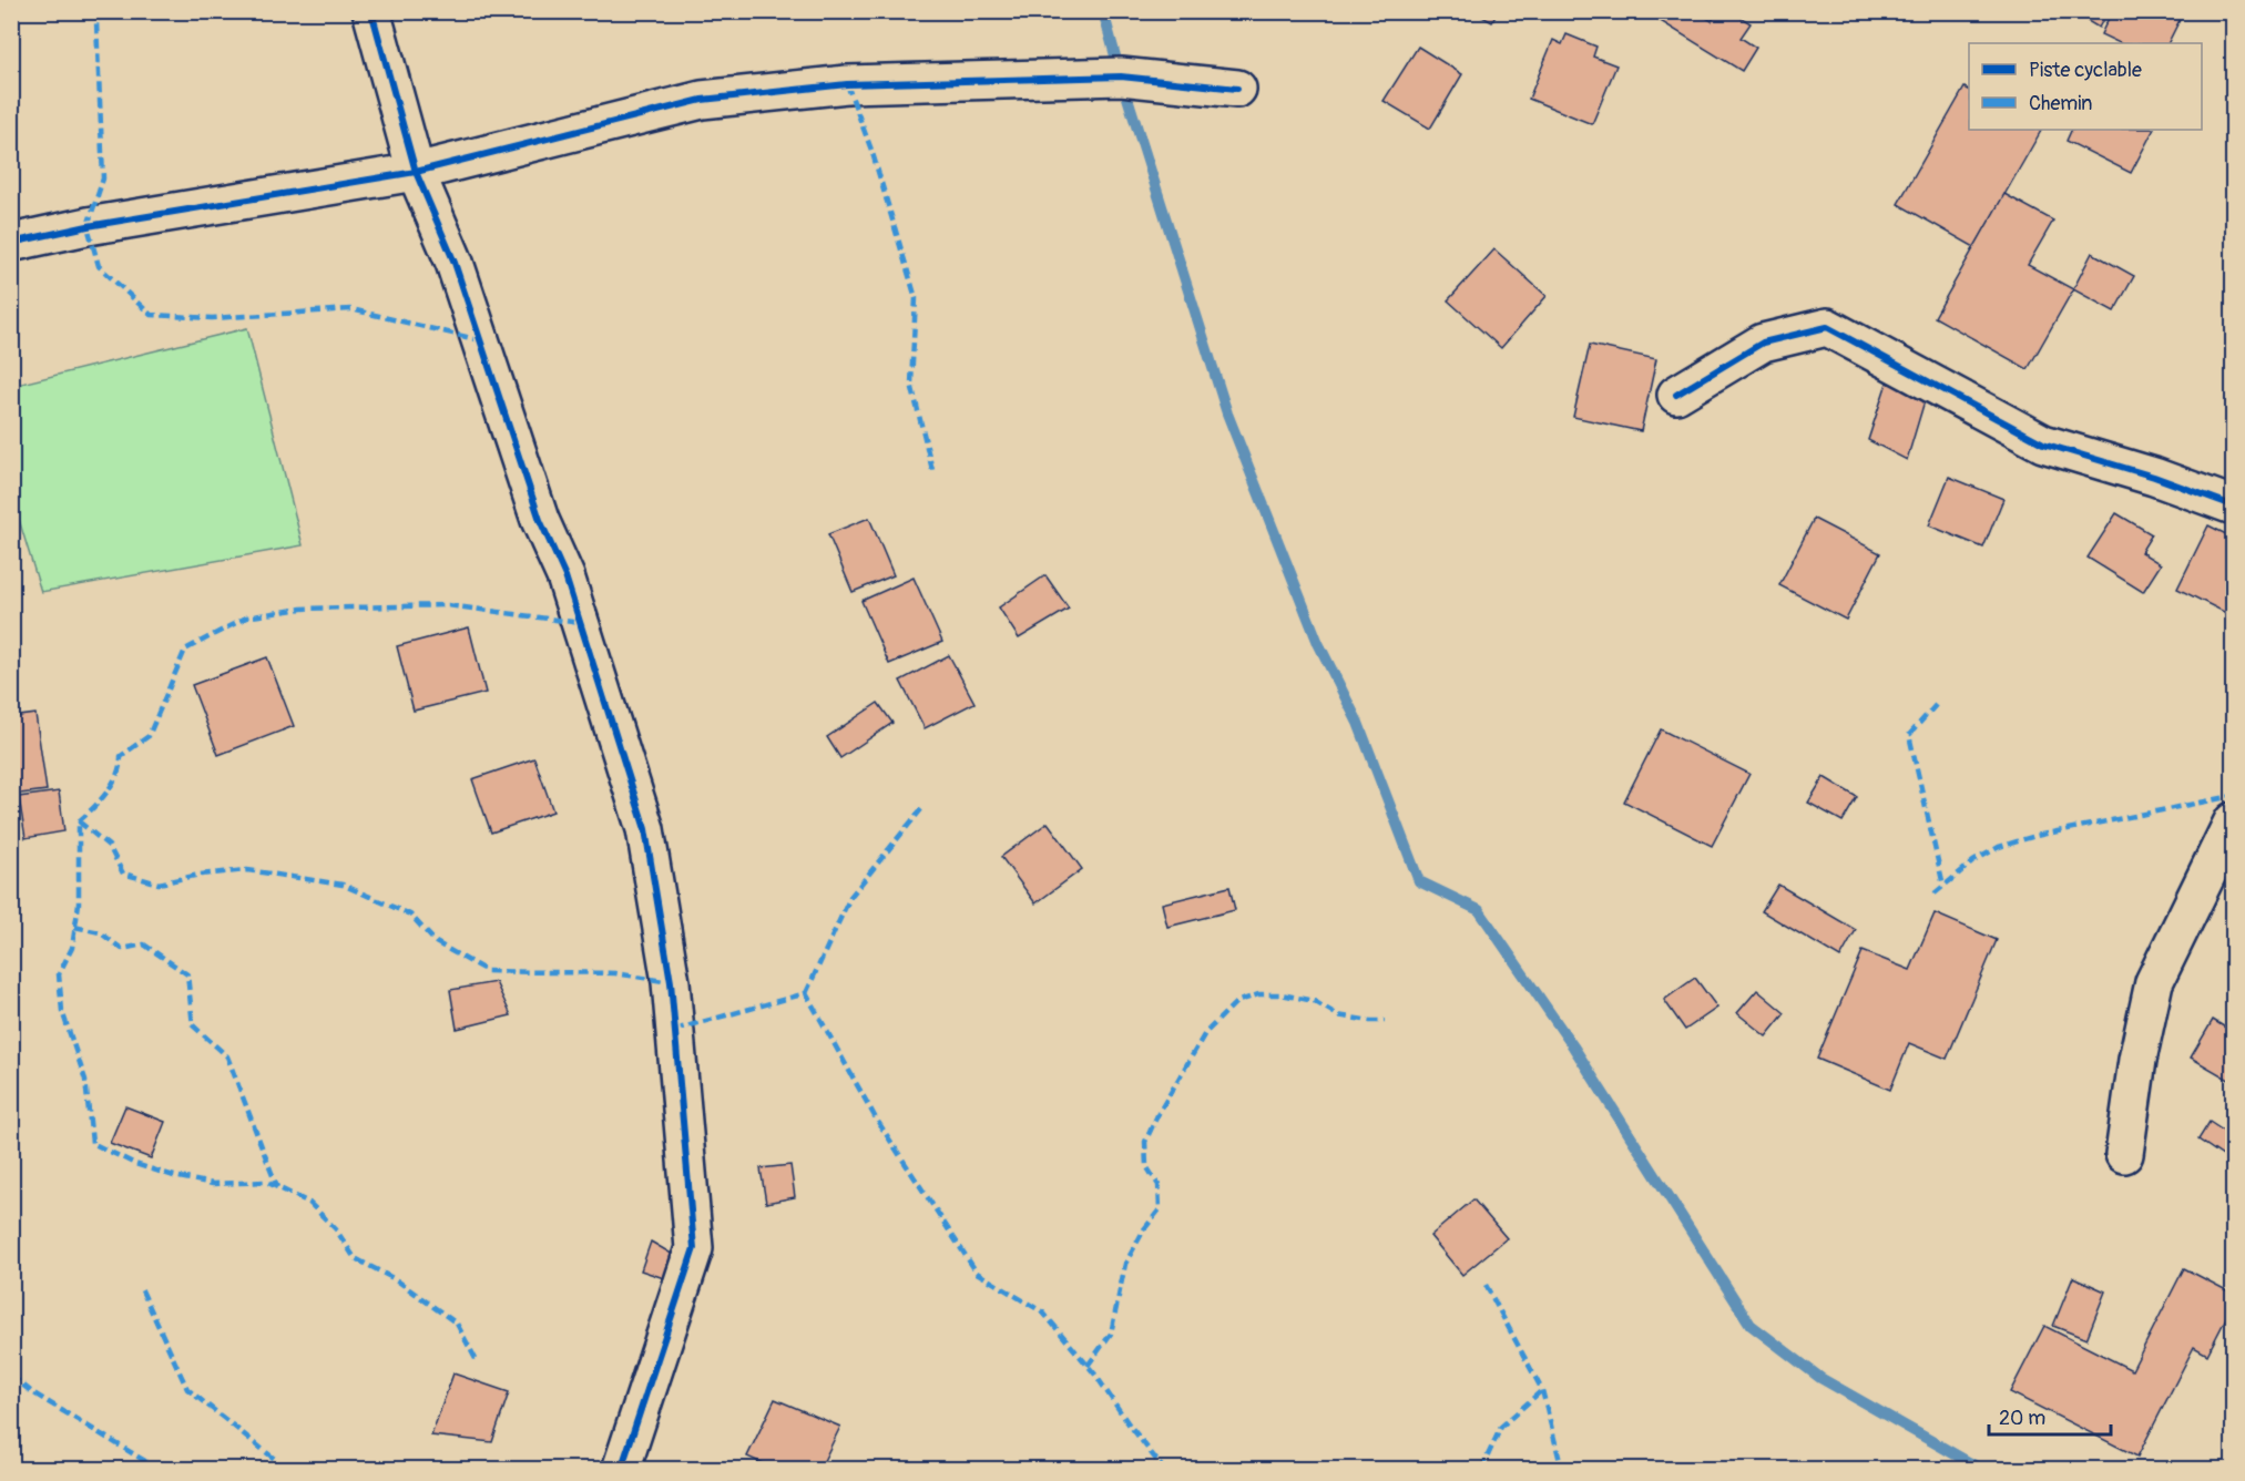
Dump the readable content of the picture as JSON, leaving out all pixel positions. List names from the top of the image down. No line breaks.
{"legend":["Piste cyclable","Chemin"],"scale_bar":"20 m"}
